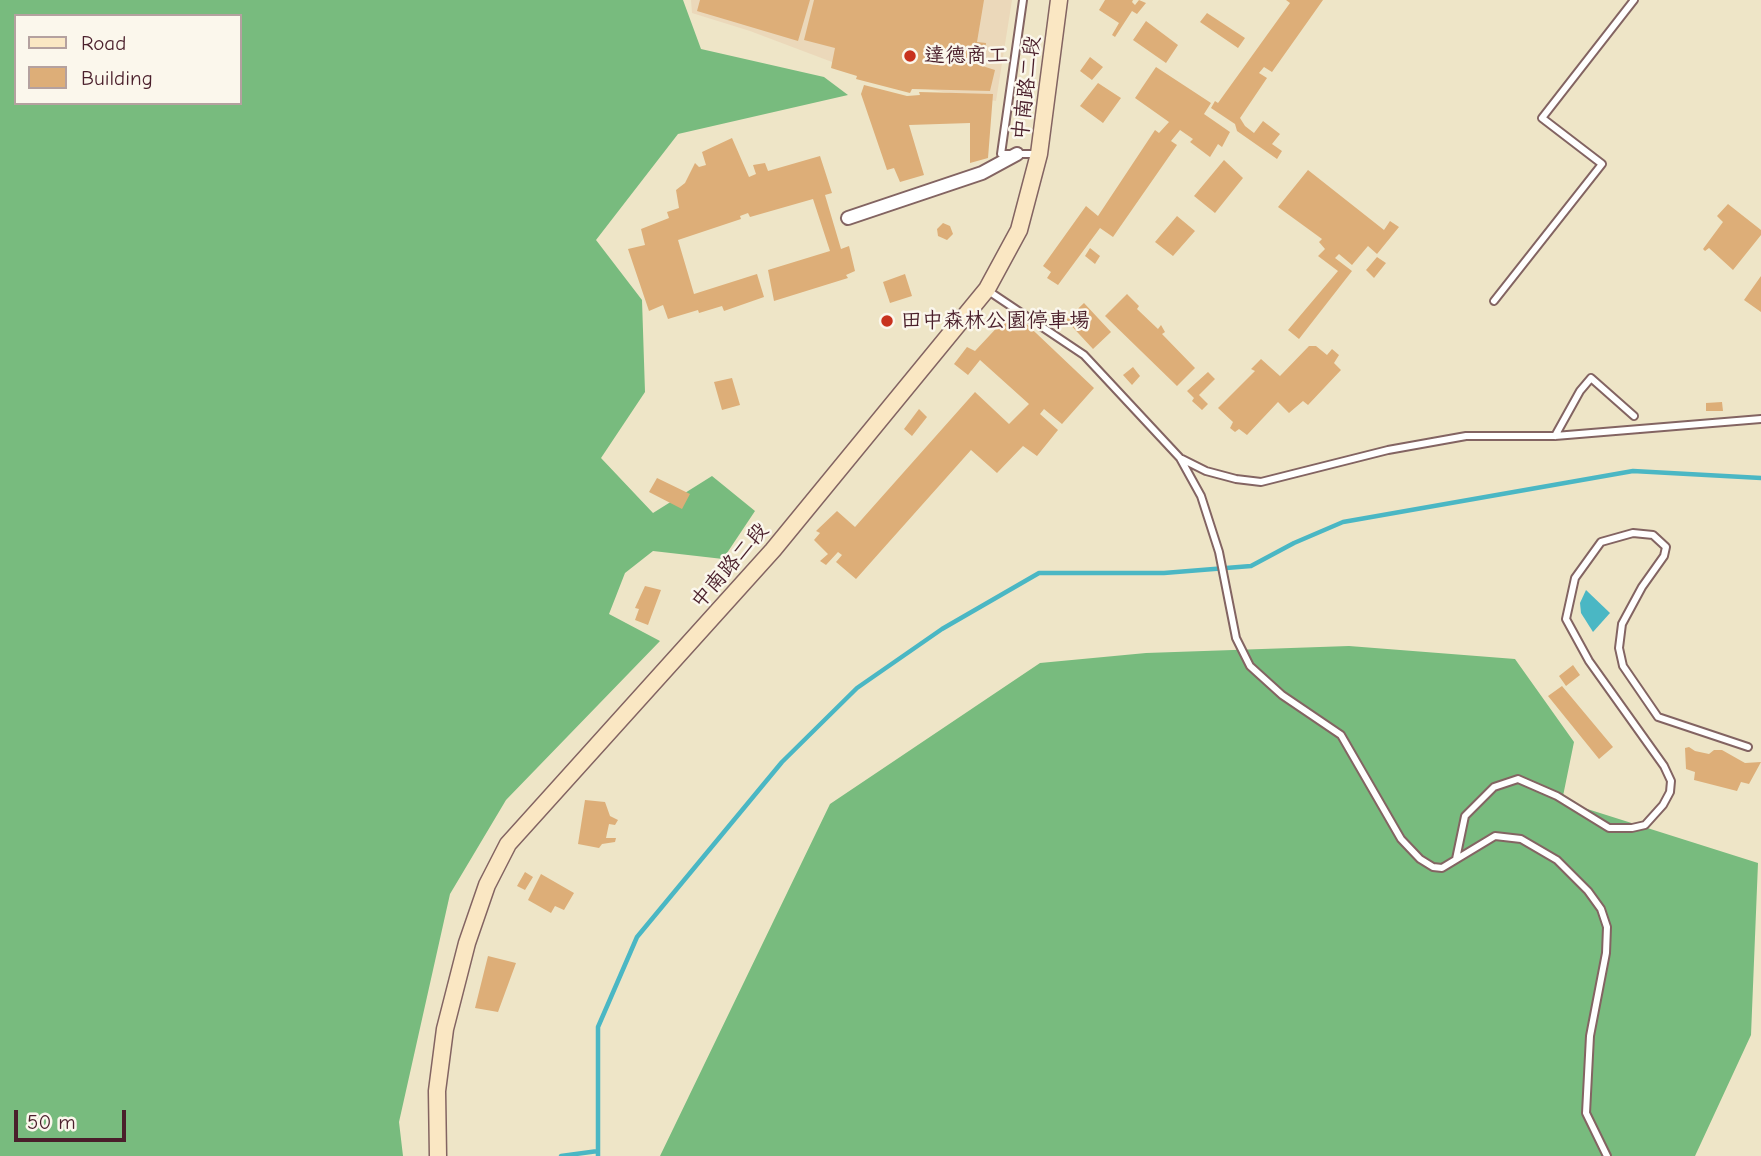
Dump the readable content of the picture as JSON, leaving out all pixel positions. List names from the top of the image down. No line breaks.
{"streets":{"main road":["中南路二段"]},"places":["達德商工","田中森林公園停車場"],"legend":["Road","Building"],"scale_bar":"50 m"}
